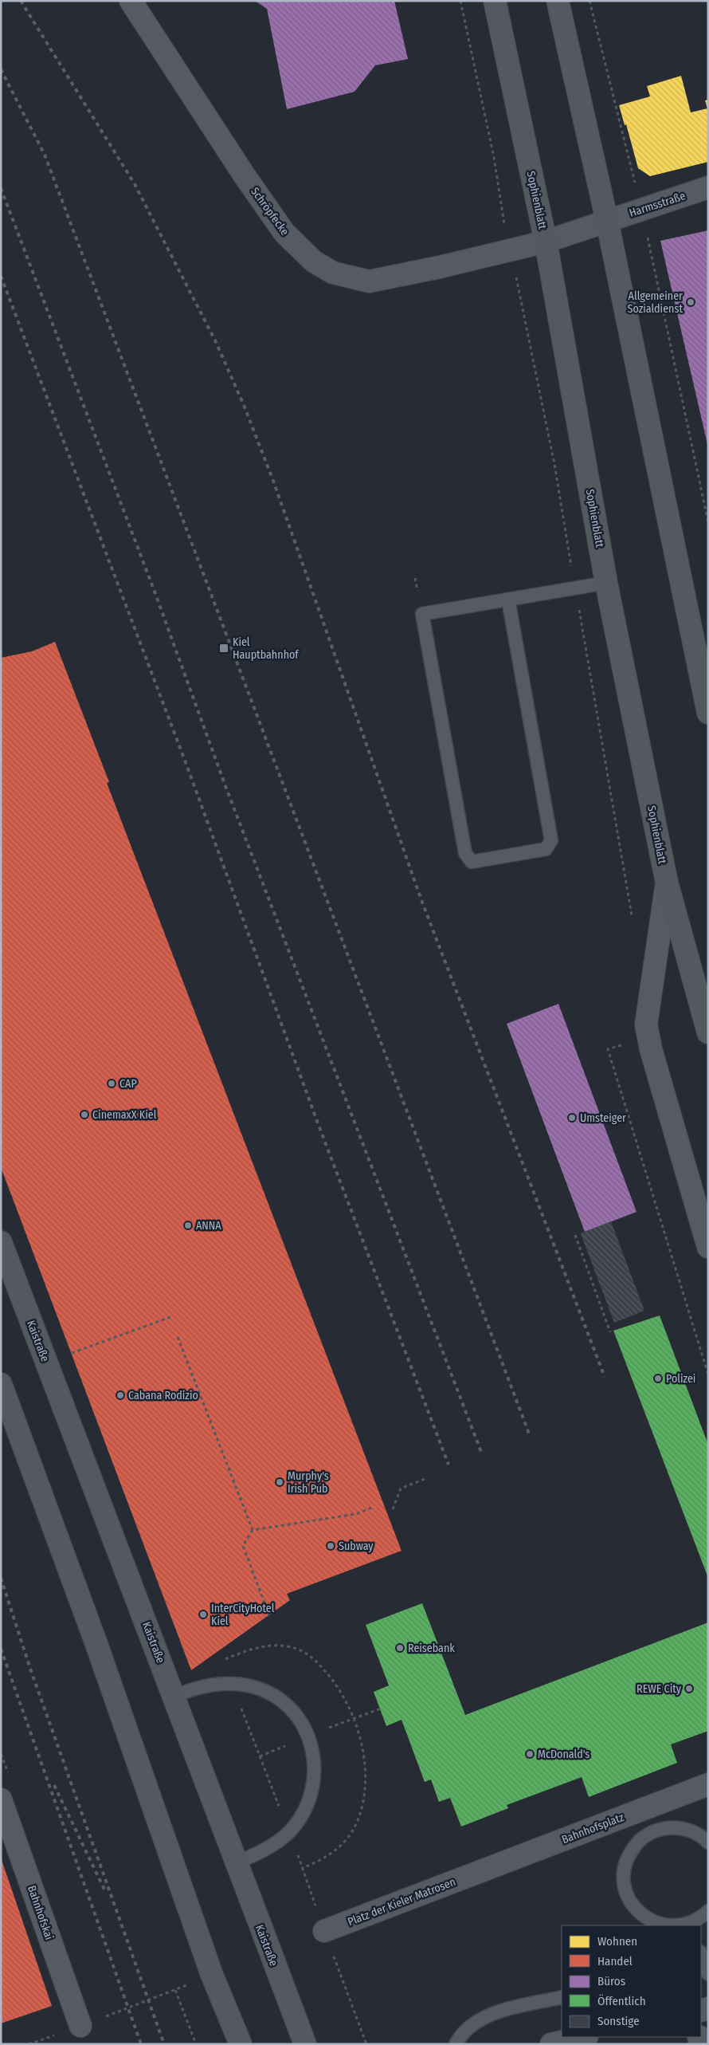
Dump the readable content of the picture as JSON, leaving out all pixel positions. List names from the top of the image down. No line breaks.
{"streets":{"main road":["Sophienblatt","Kaistraße"],"street":["Harmsstraße","Schröpfecke","Bahnhofsplatz","Platz der Kieler Matrosen","Bahnhofskai"]},"crossings":[["Sophienblatt","Schröpfecke"],["Harmsstraße","Schröpfecke"],["Bahnhofsplatz","Platz der Kieler Matrosen"]],"places":{"other":["Allgemeiner Sozialdienst","CAP","CinemaxX Kiel","Umsteiger","ANNA","Polizei","Cabana Rodizio","Murphy's Irish Pub","Subway","InterCityHotel Kiel","Reisebank","REWE City","McDonald's"],"transit":["Kiel Hauptbahnhof"]},"legend":["Wohnen","Handel","Büros","Öffentlich","Sonstige"]}
